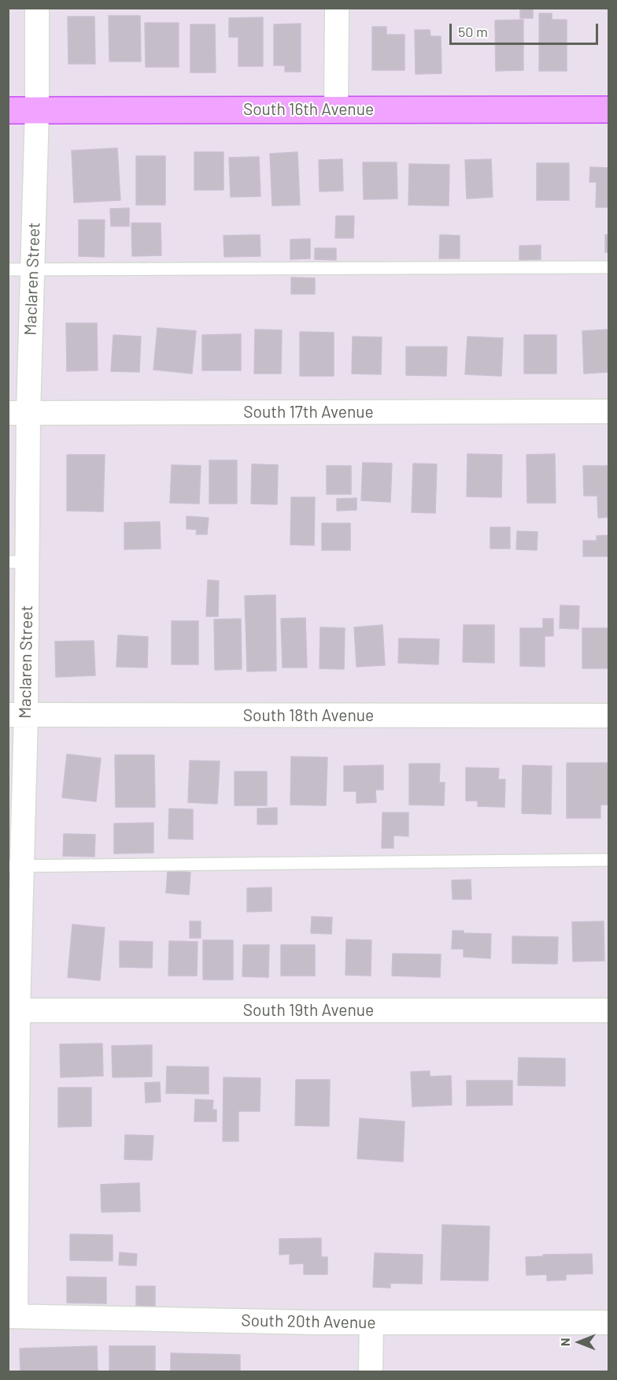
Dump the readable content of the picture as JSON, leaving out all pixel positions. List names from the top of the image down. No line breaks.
{"streets":{"main road":["South 16th Avenue"],"street":["Maclaren Street","South 17th Avenue","South 18th Avenue","South 19th Avenue","South 20th Avenue"]},"crossings":[["South 16th Avenue","Maclaren Street"],["Maclaren Street","South 17th Avenue"],["Maclaren Street","South 18th Avenue"],["Maclaren Street","South 19th Avenue"],["Maclaren Street","South 20th Avenue"]],"scale_bar":"50 m","north":"left"}
